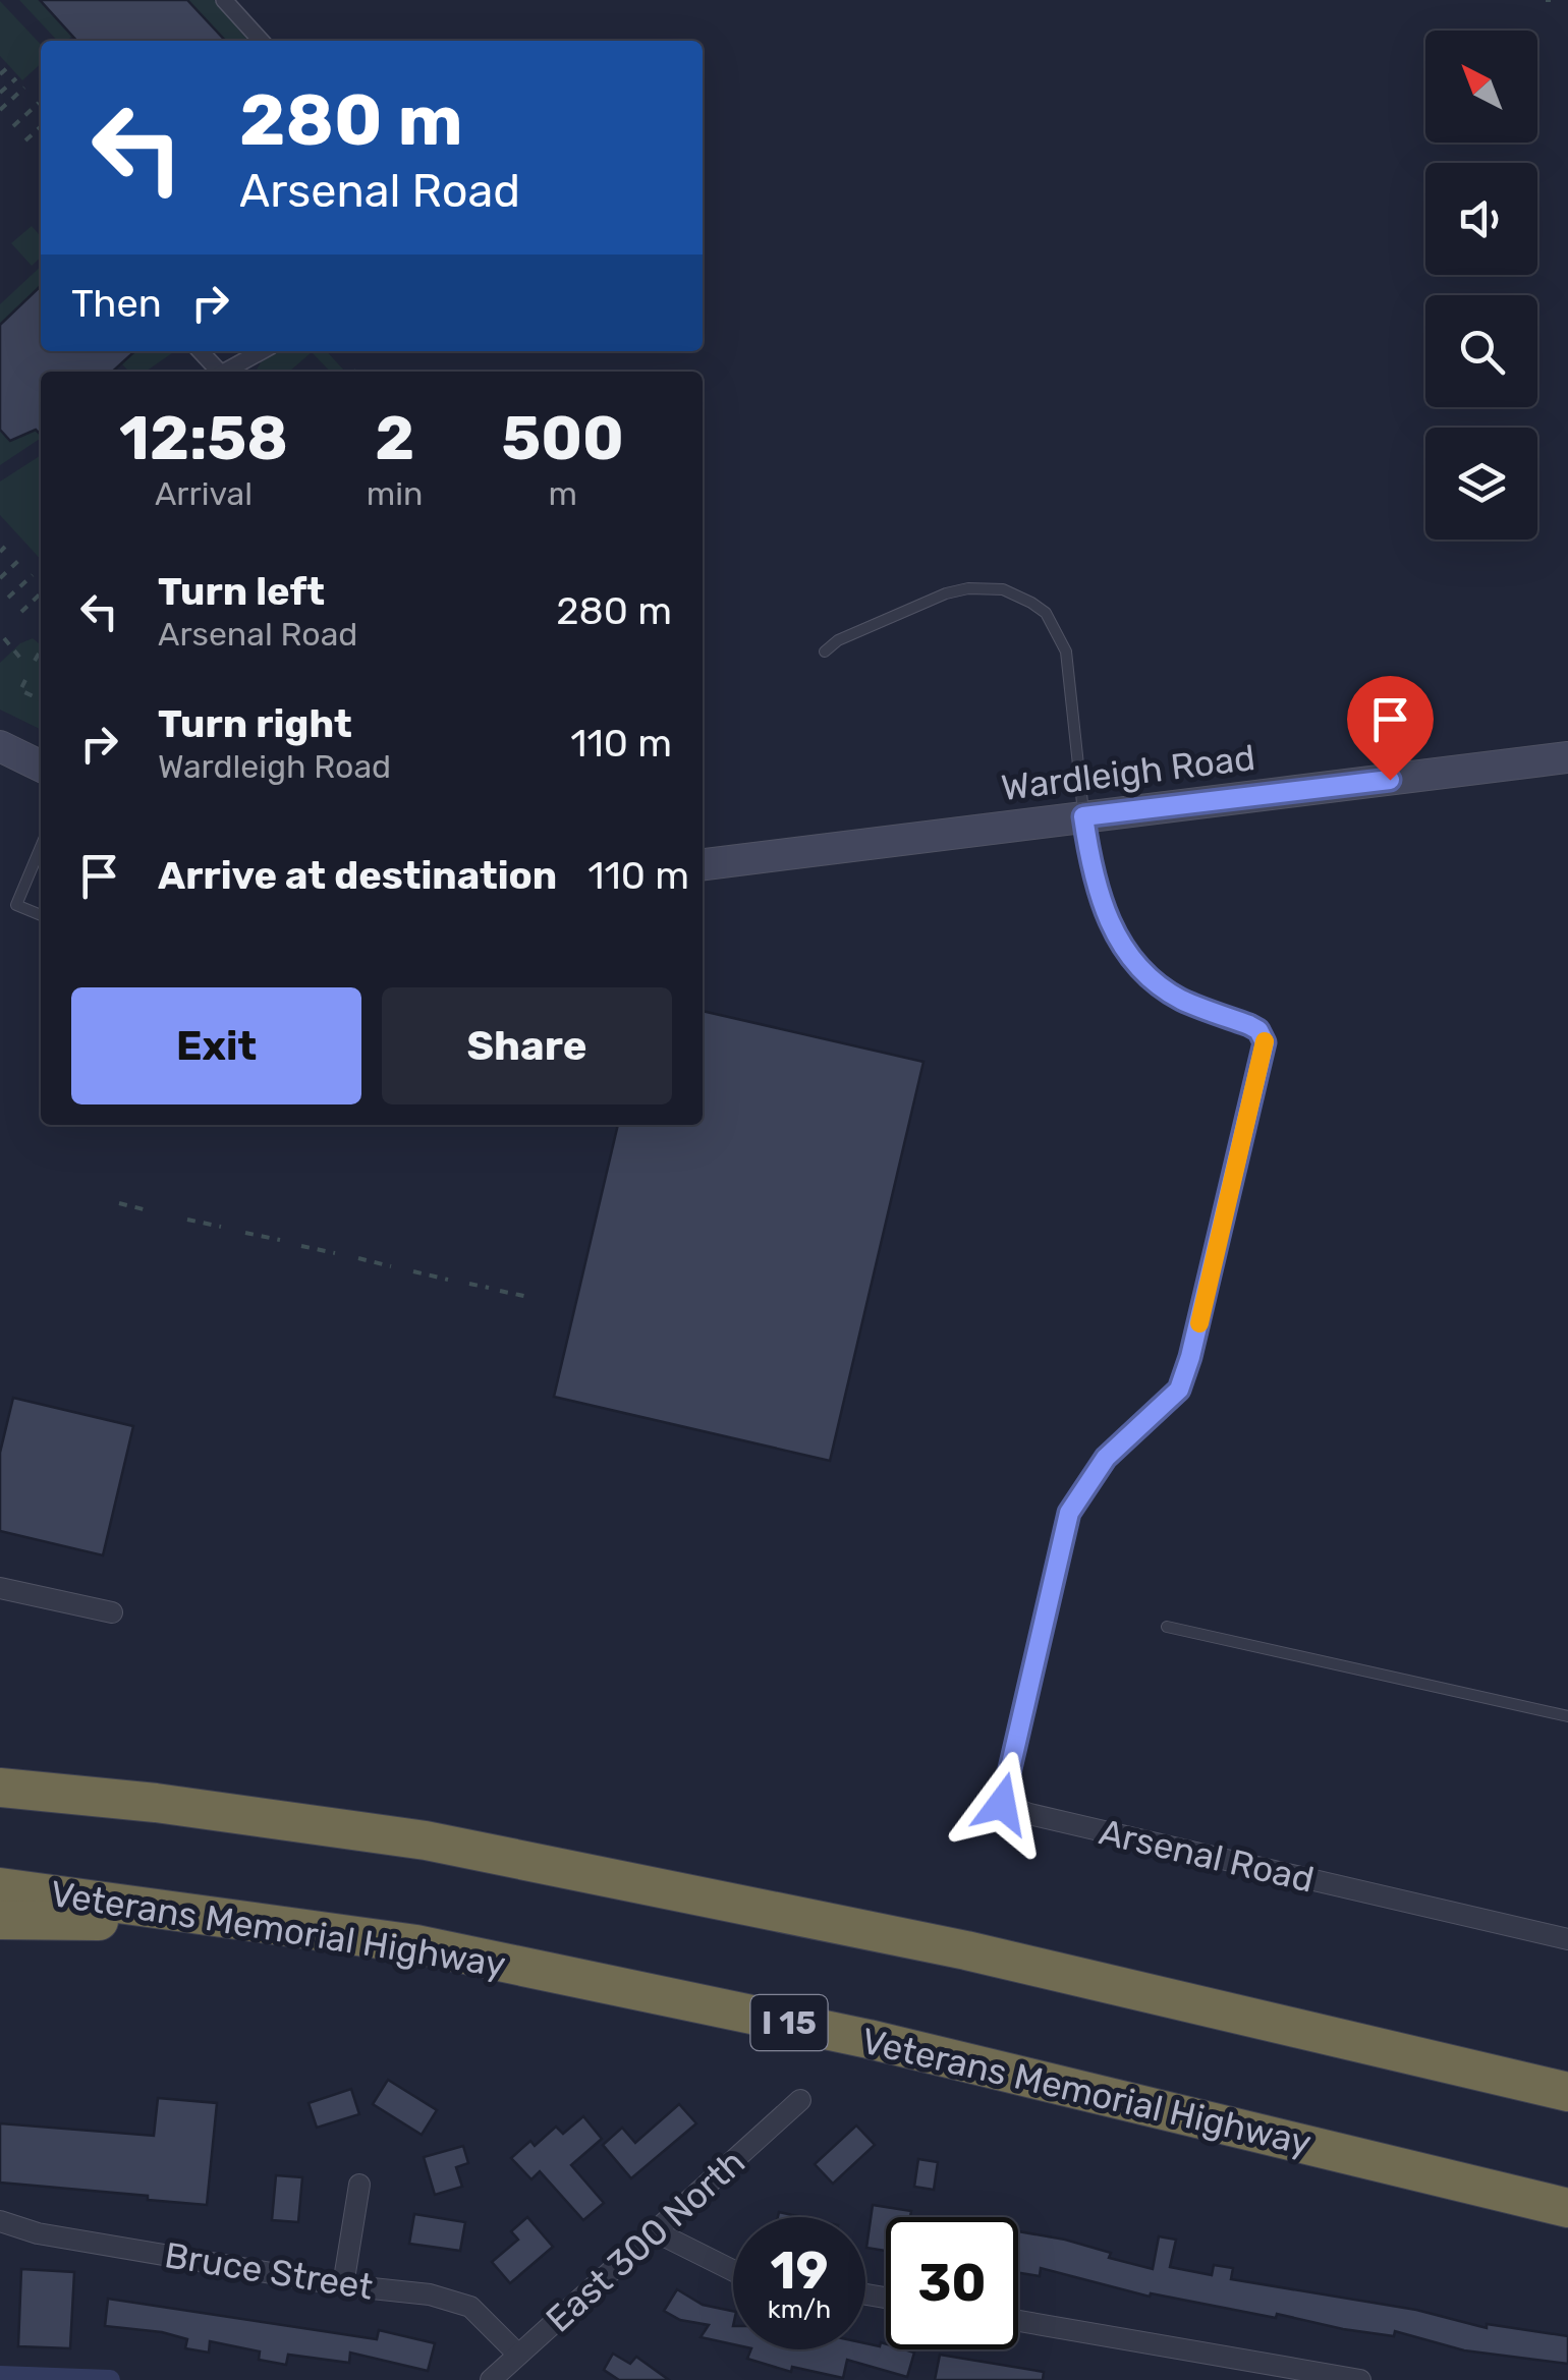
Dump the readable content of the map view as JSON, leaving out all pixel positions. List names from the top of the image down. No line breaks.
{"streets":{"highway":["Veterans Memorial Highway","I 15"],"main road":["Wardleigh Road"],"street":["Arsenal Road","East 300 North","Bruce Street"]},"crossings":[["Wardleigh Road","Arsenal Road"],["East 300 North","Bruce Street"]],"north":"top left","page":{"turn":["280 m","Arsenal Road"],"then":"Then","eta":["12:58","Arrival","2","min","500","m"],"list":[{"name":"Turn left","note":"Arsenal Road","value":"280 m"},{"name":"Turn right","note":"Wardleigh Road","value":"110 m"},{"name":"Arrive at destination","value":"110 m"}],"buttons":["Exit","Share"],"speed":"19 km/h","limit":"30"}}
